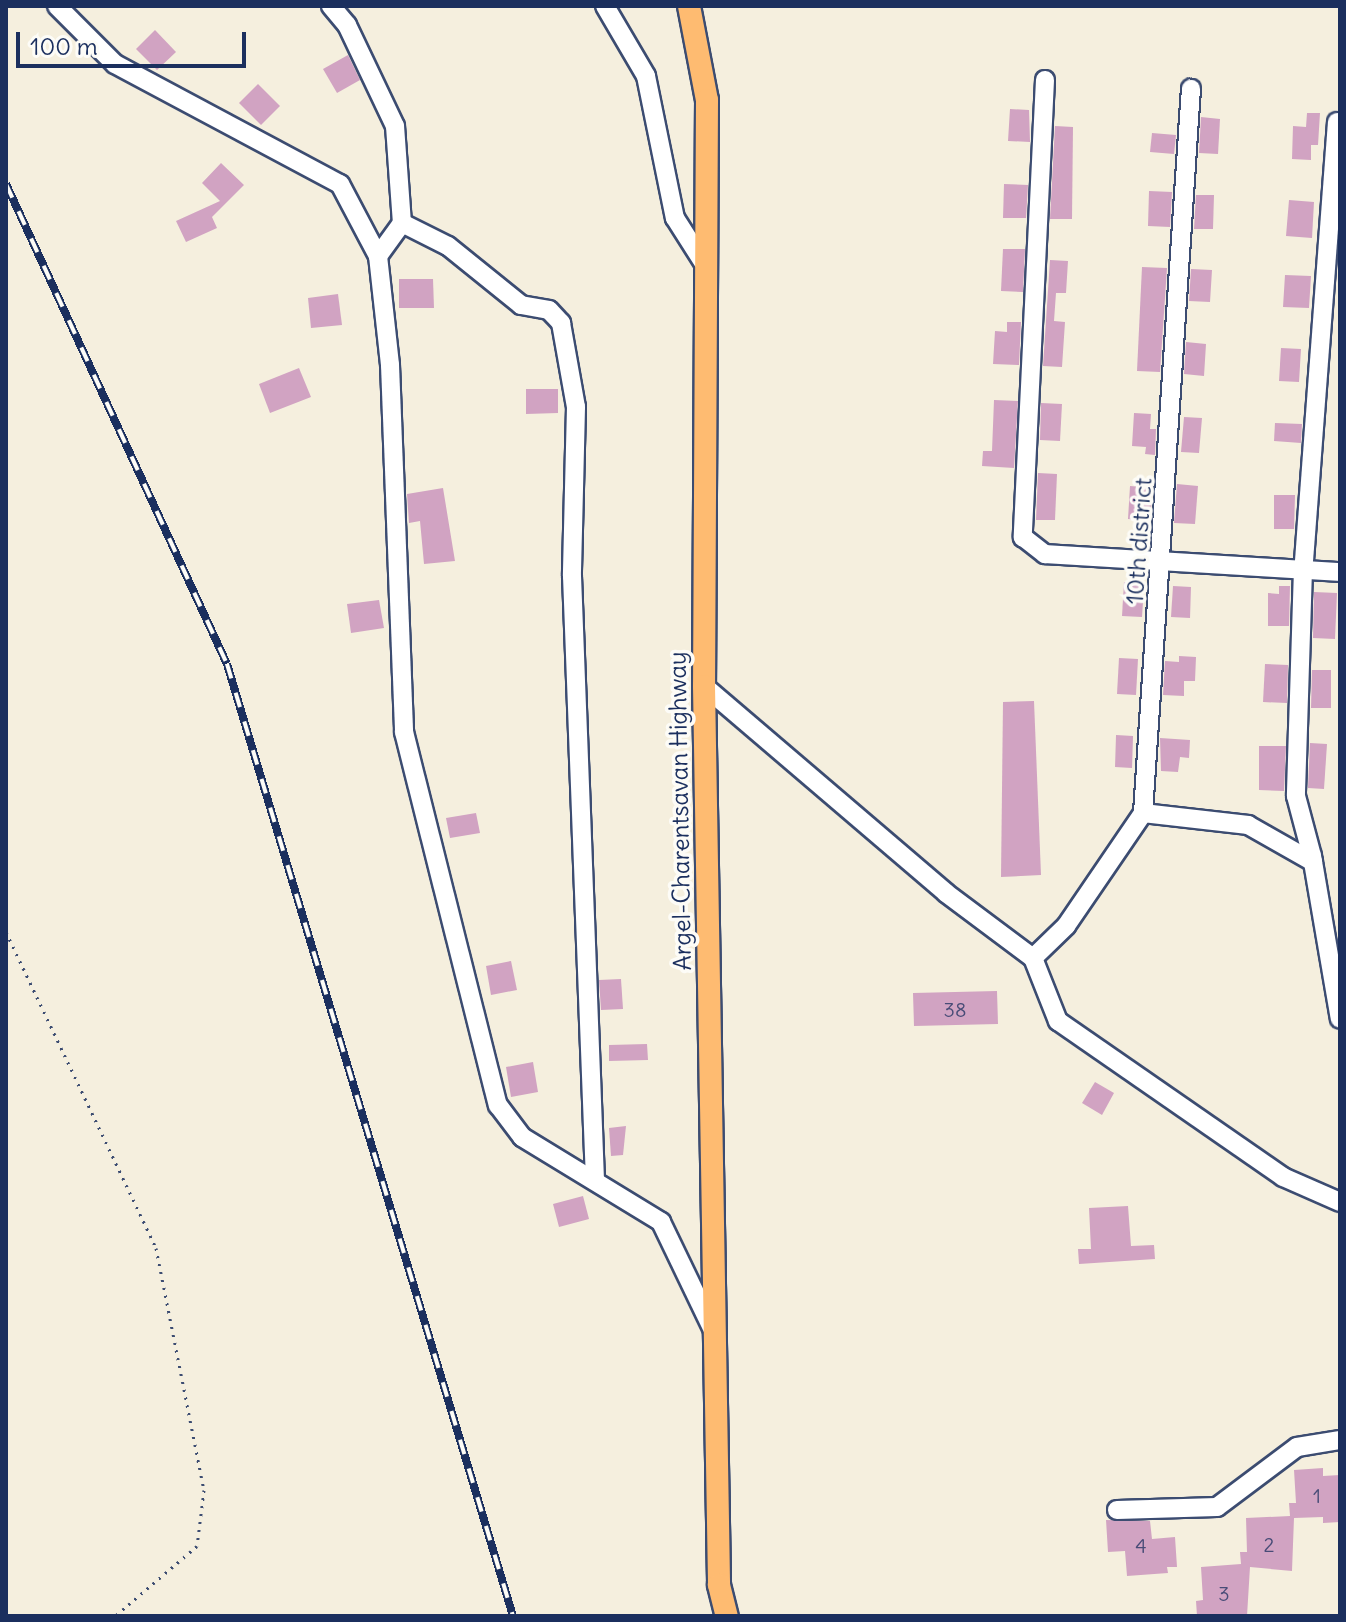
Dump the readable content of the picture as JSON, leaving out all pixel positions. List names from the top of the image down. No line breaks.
{"streets":{"main road":["Argel-Charentsavan Highway"],"street":["10th district"]},"house_numbers":["38","1","2","4","3"],"scale_bar":"100 m"}
